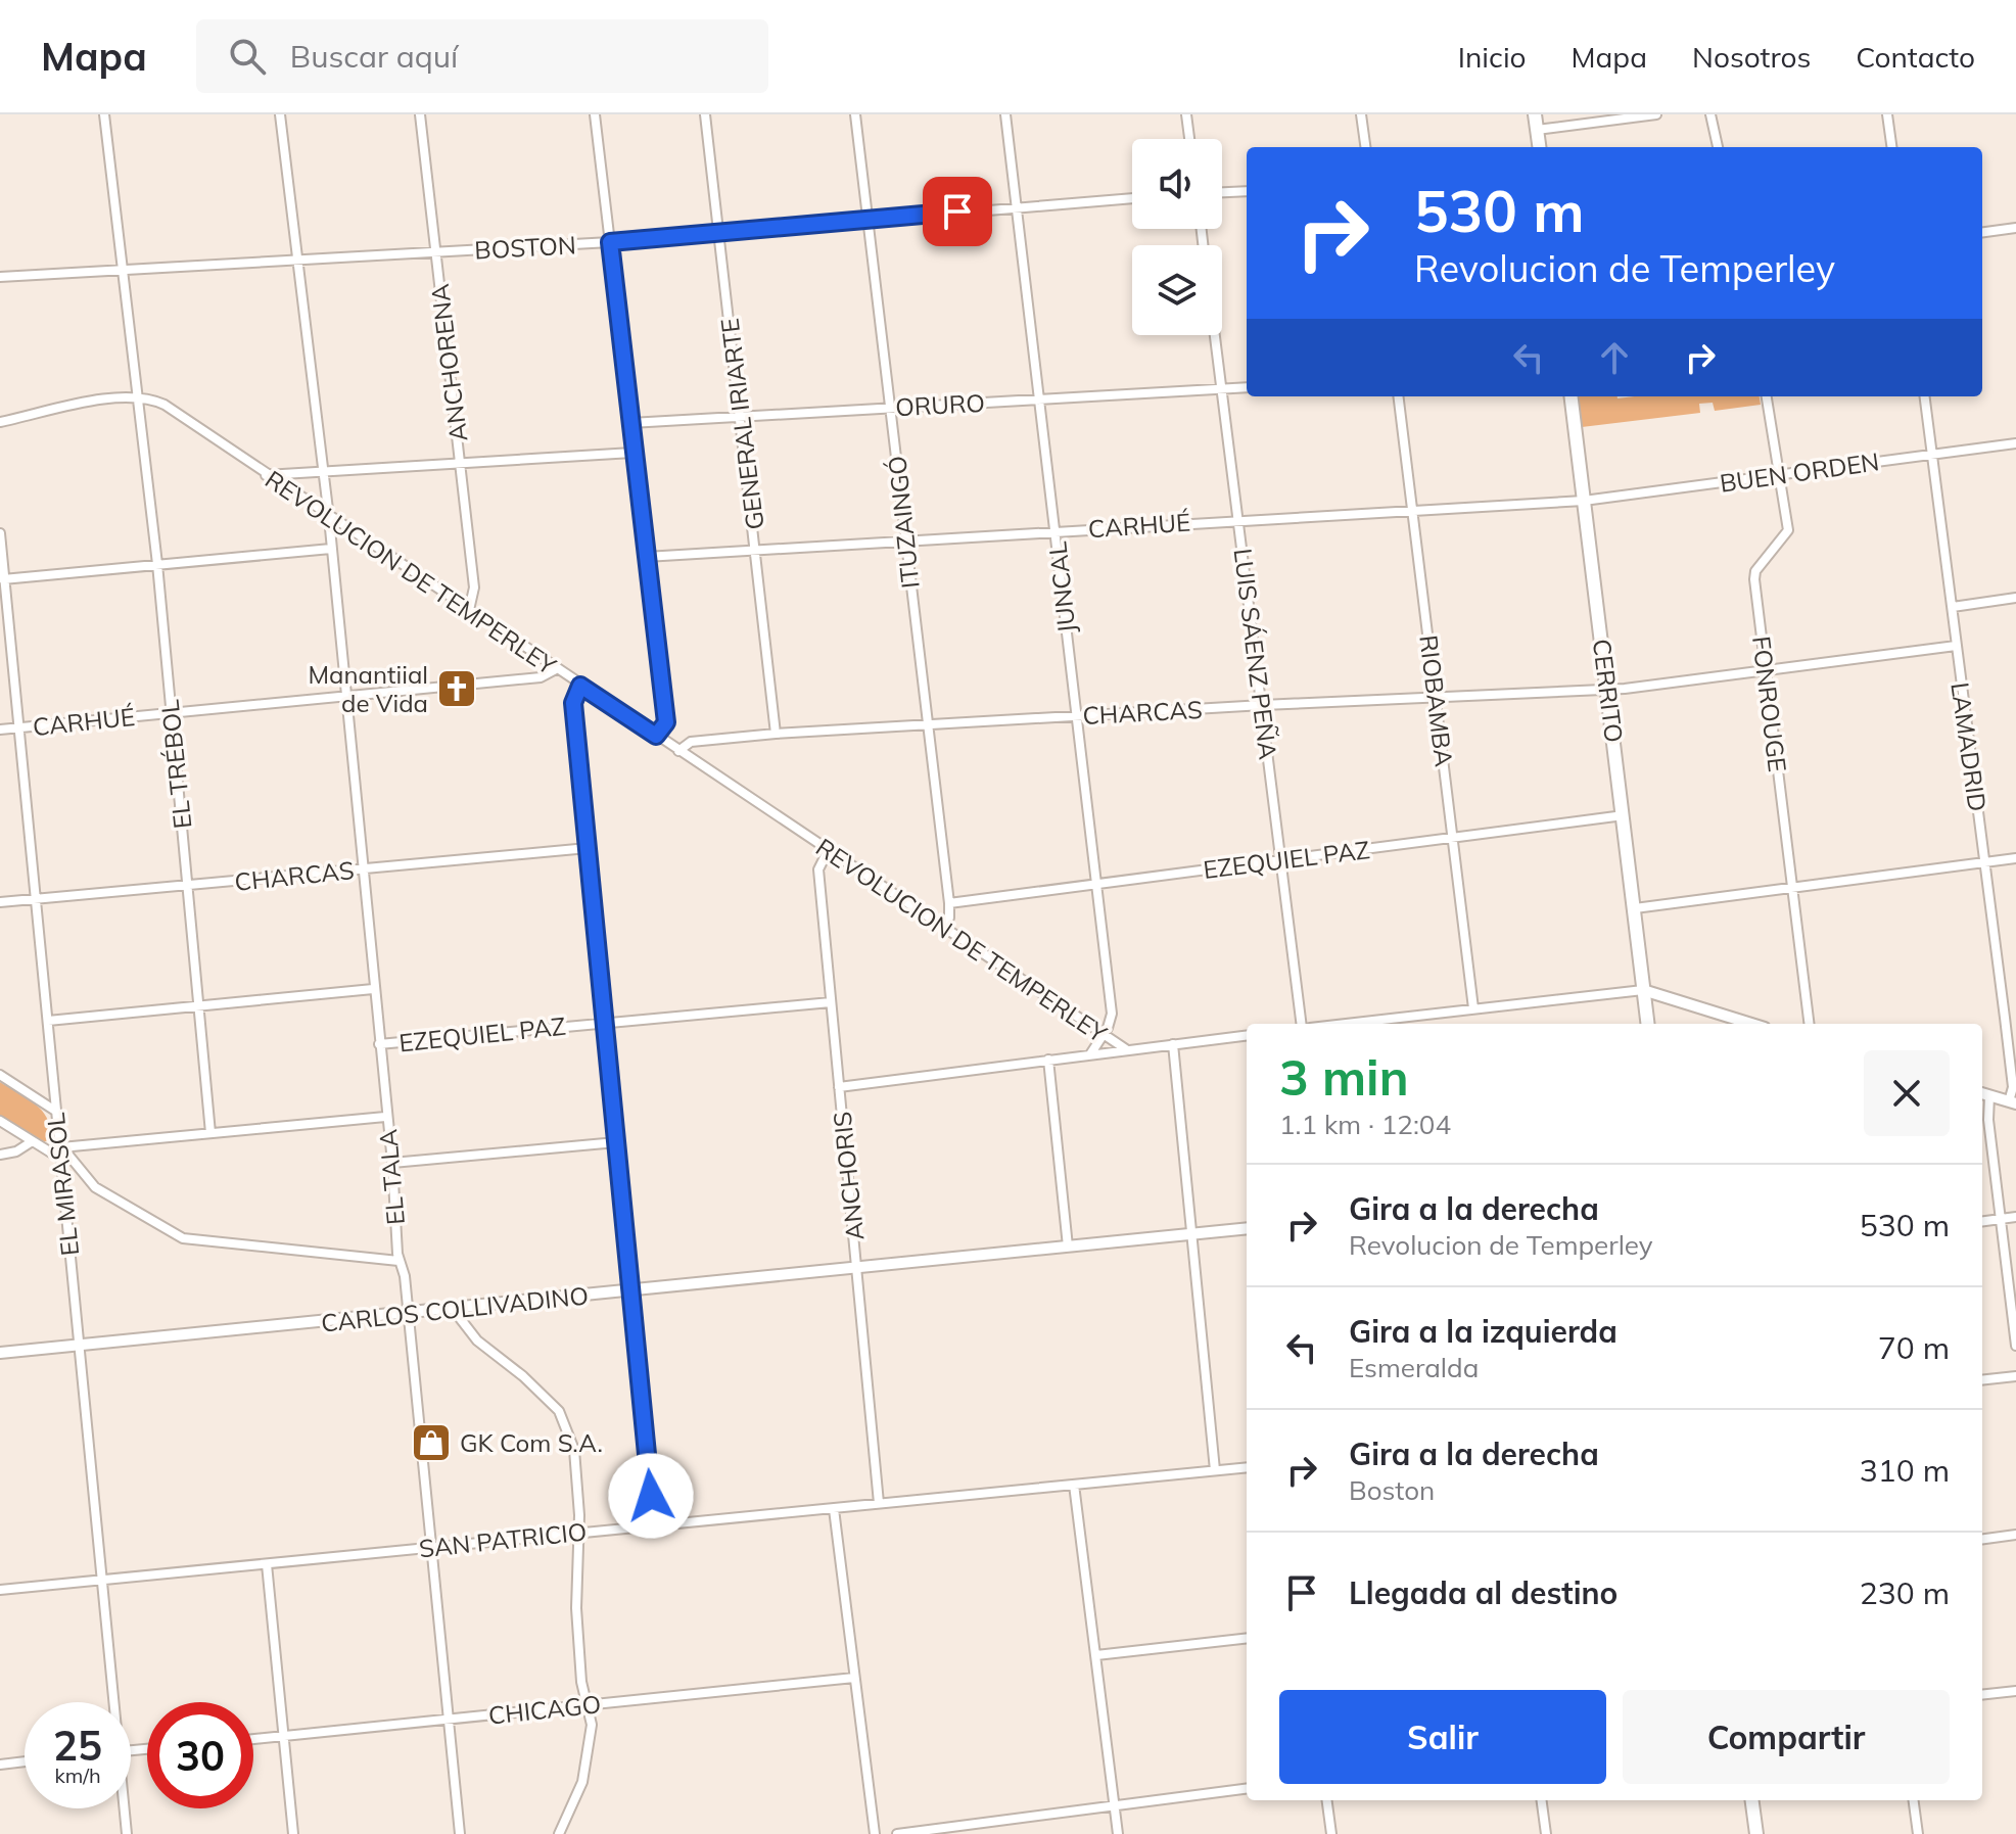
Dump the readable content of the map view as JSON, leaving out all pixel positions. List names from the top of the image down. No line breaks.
{"streets":{"main road":["CERRITO"],"street":["BOSTON","ANCHORENA","ORURO","GENERAL IRIARTE","BUEN ORDEN","ITUZAINGÓ","CARHUÉ","REVOLUCION DE TEMPERLEY","JUNCAL","LUIS SÁENZ PEÑA","RIOBAMBA","FONROUGE","CHARCAS","LAMADRID","EL TRÉBOL","EZEQUIEL PAZ","ANCHORIS","EL TALA","EL MIRASOL","CARLOS COLLIVADINO","SAN PATRICIO","CHICAGO"]},"crossings":[["BOSTON","ANCHORENA"],["BOSTON","GENERAL IRIARTE"],["BOSTON","ITUZAINGÓ"],["BOSTON","JUNCAL"],["BOSTON","EL TRÉBOL"],["BOSTON","EL TALA"],["ANCHORENA","REVOLUCION DE TEMPERLEY"],["ORURO","GENERAL IRIARTE"],["ORURO","ITUZAINGÓ"],["ORURO","JUNCAL"],["ORURO","LUIS SÁENZ PEÑA"],["GENERAL IRIARTE","CARHUÉ"],["GENERAL IRIARTE","CHARCAS"],["BUEN ORDEN","CARHUÉ"],["BUEN ORDEN","CERRITO"],["BUEN ORDEN","FONROUGE"],["BUEN ORDEN","LAMADRID"],["ITUZAINGÓ","CARHUÉ"],["ITUZAINGÓ","REVOLUCION DE TEMPERLEY"],["ITUZAINGÓ","CHARCAS"],["ITUZAINGÓ","EZEQUIEL PAZ"],["CARHUÉ","REVOLUCION DE TEMPERLEY"],["CARHUÉ","JUNCAL"],["CARHUÉ","LUIS SÁENZ PEÑA"],["CARHUÉ","CERRITO"],["CARHUÉ","RIOBAMBA"],["CARHUÉ","EL TRÉBOL"],["CARHUÉ","EL TALA"],["CARHUÉ","EL MIRASOL"],["REVOLUCION DE TEMPERLEY","JUNCAL"],["REVOLUCION DE TEMPERLEY","CHARCAS"],["REVOLUCION DE TEMPERLEY","EL TRÉBOL"],["REVOLUCION DE TEMPERLEY","ANCHORIS"],["REVOLUCION DE TEMPERLEY","EL TALA"],["JUNCAL","CHARCAS"],["JUNCAL","EZEQUIEL PAZ"],["LUIS SÁENZ PEÑA","CHARCAS"],["LUIS SÁENZ PEÑA","EZEQUIEL PAZ"],["CERRITO","CHARCAS"],["CERRITO","EZEQUIEL PAZ"],["RIOBAMBA","CHARCAS"],["RIOBAMBA","EZEQUIEL PAZ"],["FONROUGE","CHARCAS"],["CHARCAS","LAMADRID"],["CHARCAS","EL TRÉBOL"],["CHARCAS","EL TALA"],["CHARCAS","EL MIRASOL"],["EZEQUIEL PAZ","ANCHORIS"],["EZEQUIEL PAZ","EL TALA"],["ANCHORIS","CARLOS COLLIVADINO"],["ANCHORIS","SAN PATRICIO"],["EL TALA","CARLOS COLLIVADINO"],["EL TALA","SAN PATRICIO"],["EL TALA","CHICAGO"],["EL MIRASOL","CARLOS COLLIVADINO"],["EL MIRASOL","SAN PATRICIO"]],"places":{"church":["Manantiial de Vida"],"shop":["GK Com S.A."]},"page":{"header":"Mapa","search":"Buscar aquí","nav":["Inicio","Mapa","Nosotros","Contacto"],"turn":["530 m","Revolucion de Temperley"],"heading":["3 min","1.1 km · 12:04"],"list":[{"name":"Gira a la derecha","note":"Revolucion de Temperley","value":"530 m"},{"name":"Gira a la izquierda","note":"Esmeralda","value":"70 m"},{"name":"Gira a la derecha","note":"Boston","value":"310 m"},{"name":"Llegada al destino","value":"230 m"}],"buttons":["Salir","Compartir"],"speed":"25 km/h","limit":"30"}}
